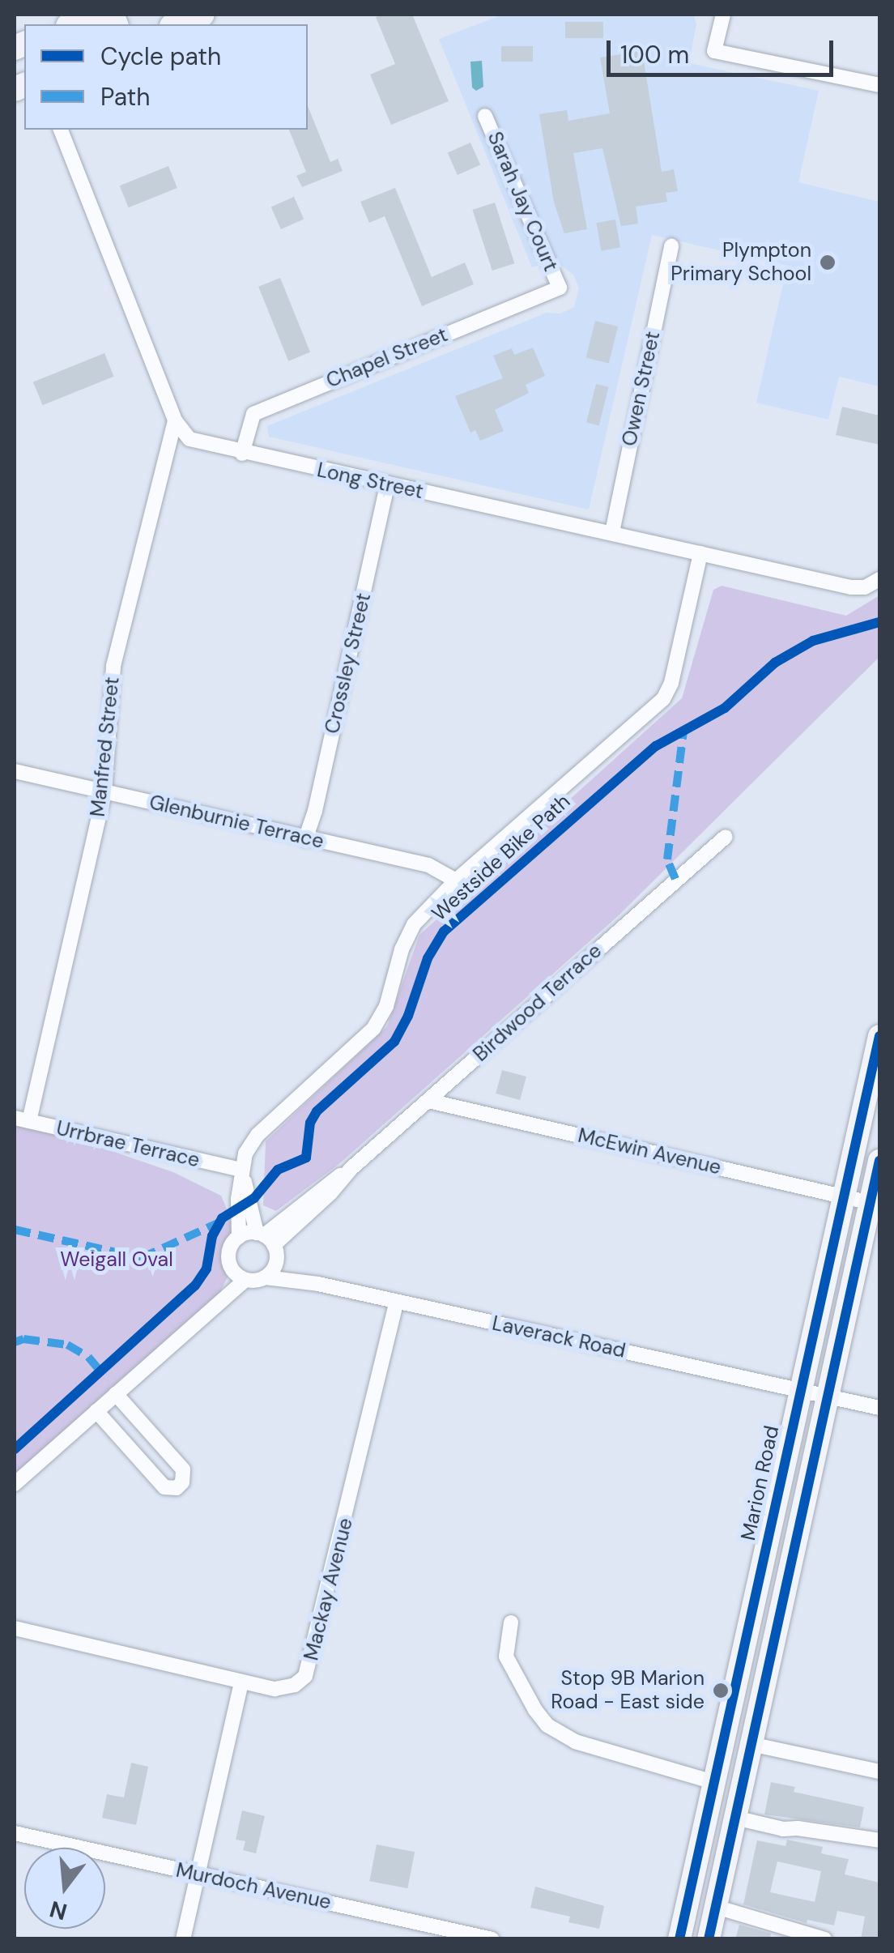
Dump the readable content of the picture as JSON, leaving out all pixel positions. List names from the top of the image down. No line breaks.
{"streets":{"main road":["Marion Road"],"street":["Sarah Jay Court","Chapel Street","Owen Street","Long Street","Crossley Street","Manfred Street","Glenburnie Terrace","Birdwood Terrace","Urrbrae Terrace","McEwin Avenue","Laverack Road","Mackay Avenue","Murdoch Avenue"],"cycle path":["Westside Bike Path"]},"crossings":[["Sarah Jay Court","Chapel Street"],["Chapel Street","Long Street"],["Owen Street","Long Street"],["Long Street","Crossley Street"],["Long Street","Manfred Street"],["Crossley Street","Glenburnie Terrace"],["Manfred Street","Glenburnie Terrace"],["Manfred Street","Urrbrae Terrace"],["Birdwood Terrace","McEwin Avenue"],["Birdwood Terrace","Laverack Road"],["McEwin Avenue","Marion Road"],["Laverack Road","Marion Road"],["Laverack Road","Mackay Avenue"]],"parks":["Weigall Oval"],"places":["Plympton Primary School","Stop 9B Marion Road - East side"],"legend":["Cycle path","Path"],"scale_bar":"100 m","north":"bottom"}
